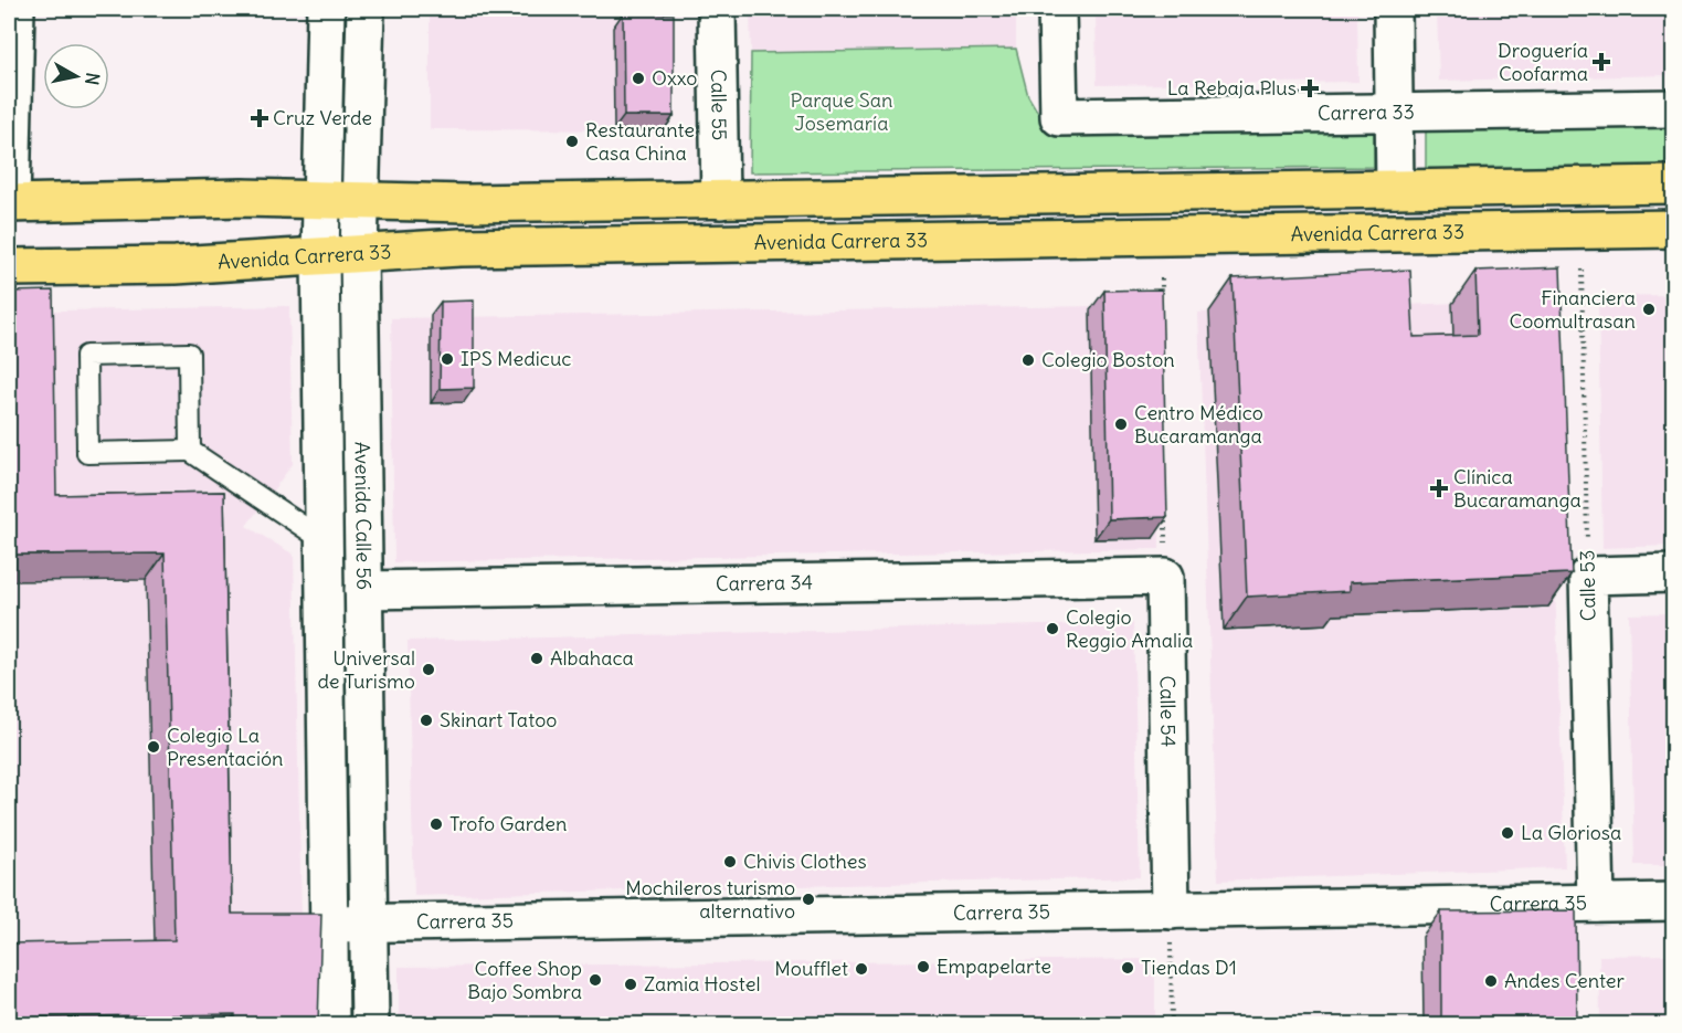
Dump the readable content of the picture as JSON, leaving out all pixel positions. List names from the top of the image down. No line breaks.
{"streets":{"main road":["Avenida Carrera 33"],"street":["Calle 55","Carrera 33","Avenida Calle 56","Carrera 34","Calle 53","Calle 54","Carrera 35"]},"crossings":[["Avenida Carrera 33","Avenida Calle 56"],["Avenida Calle 56","Carrera 34"],["Avenida Calle 56","Carrera 35"],["Carrera 34","Calle 54"],["Calle 53","Carrera 35"],["Calle 54","Carrera 35"]],"parks":["Parque San Josemaría"],"places":{"health":["Droguería Coofarma","La Rebaja Plus","Cruz Verde","Clínica Bucaramanga"],"other":["Oxxo","Restaurante Casa China","Financiera Coomultrasan","IPS Medicuc","Colegio Boston","Centro Médico Bucaramanga","Colegio Reggio Amalia","Albahaca","Universal de Turismo","Skinart Tatoo","Colegio La Presentación","Trofo Garden","La Gloriosa","Chivis Clothes","Mochileros turismo alternativo","Empapelarte","Tiendas D1","Moufflet","Coffee Shop Bajo Sombra","Andes Center","Zamia Hostel"]},"north":"right"}
